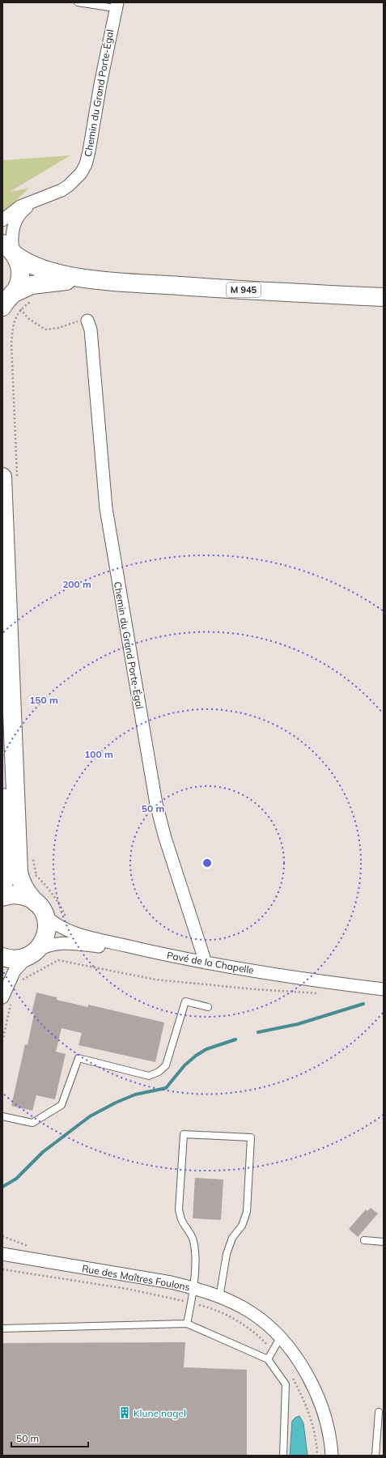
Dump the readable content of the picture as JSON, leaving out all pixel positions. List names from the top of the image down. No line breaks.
{"streets":{"main road":["M 945","Pavé de la Chapelle"],"street":["Chemin du Grand Porte-Égal","Rue des Maîtres Foulons"]},"crossings":[["Chemin du Grand Porte-Égal","M 945"],["Chemin du Grand Porte-Égal","Pavé de la Chapelle"]],"places":{"building":["Klune nagel"]},"scale_bar":"50 m","rings":["200 m","150 m","100 m","50 m"]}
